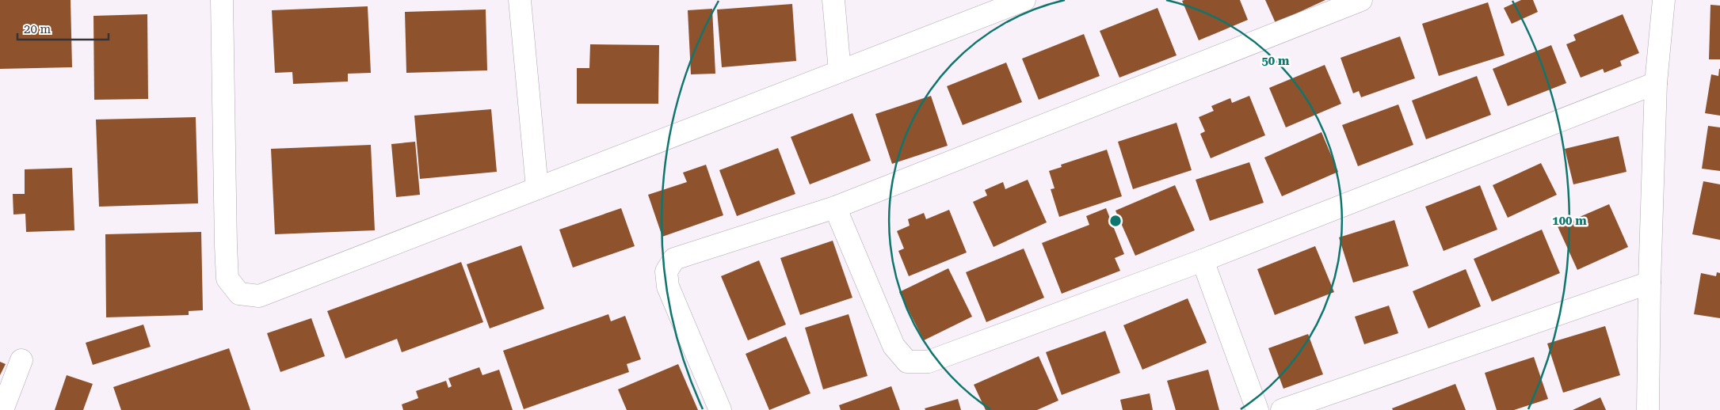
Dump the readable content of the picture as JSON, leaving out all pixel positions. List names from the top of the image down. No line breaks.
{"scale_bar":"20 m","rings":["50 m","100 m"]}
